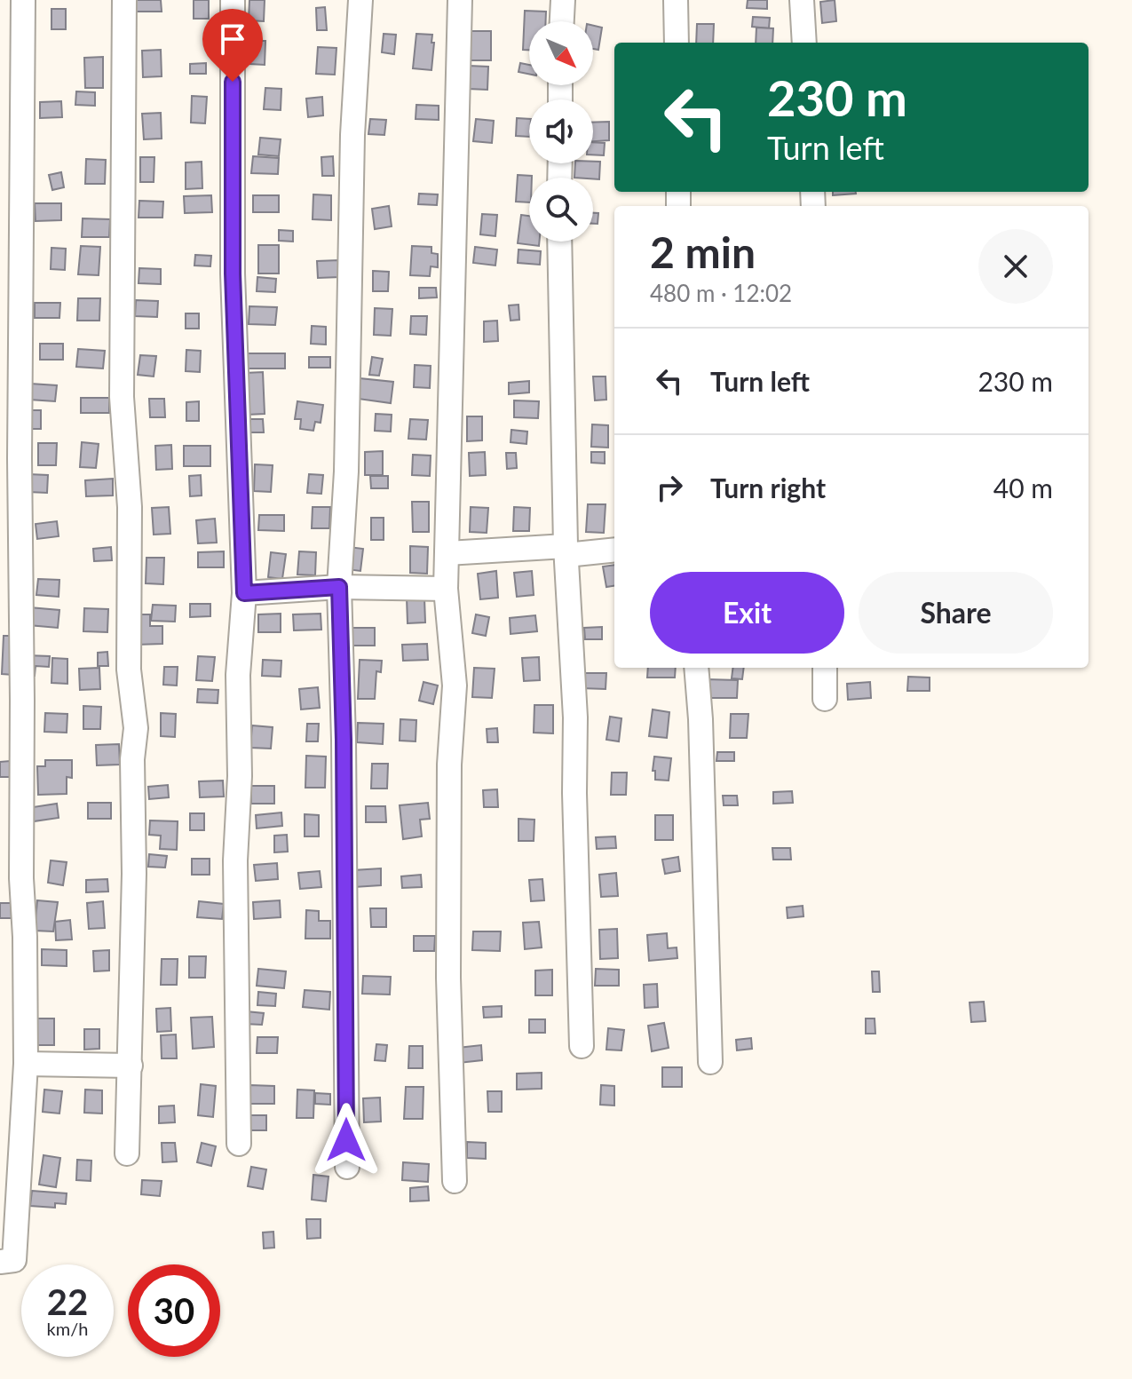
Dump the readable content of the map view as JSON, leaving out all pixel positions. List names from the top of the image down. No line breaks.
{"north":"bottom right","page":{"turn":["230 m","Turn left"],"heading":["2 min","480 m · 12:02"],"list":[{"name":"Turn left","value":"230 m"},{"name":"Turn right","value":"40 m"}],"buttons":["Exit","Share"],"speed":"22 km/h","limit":"30"}}
